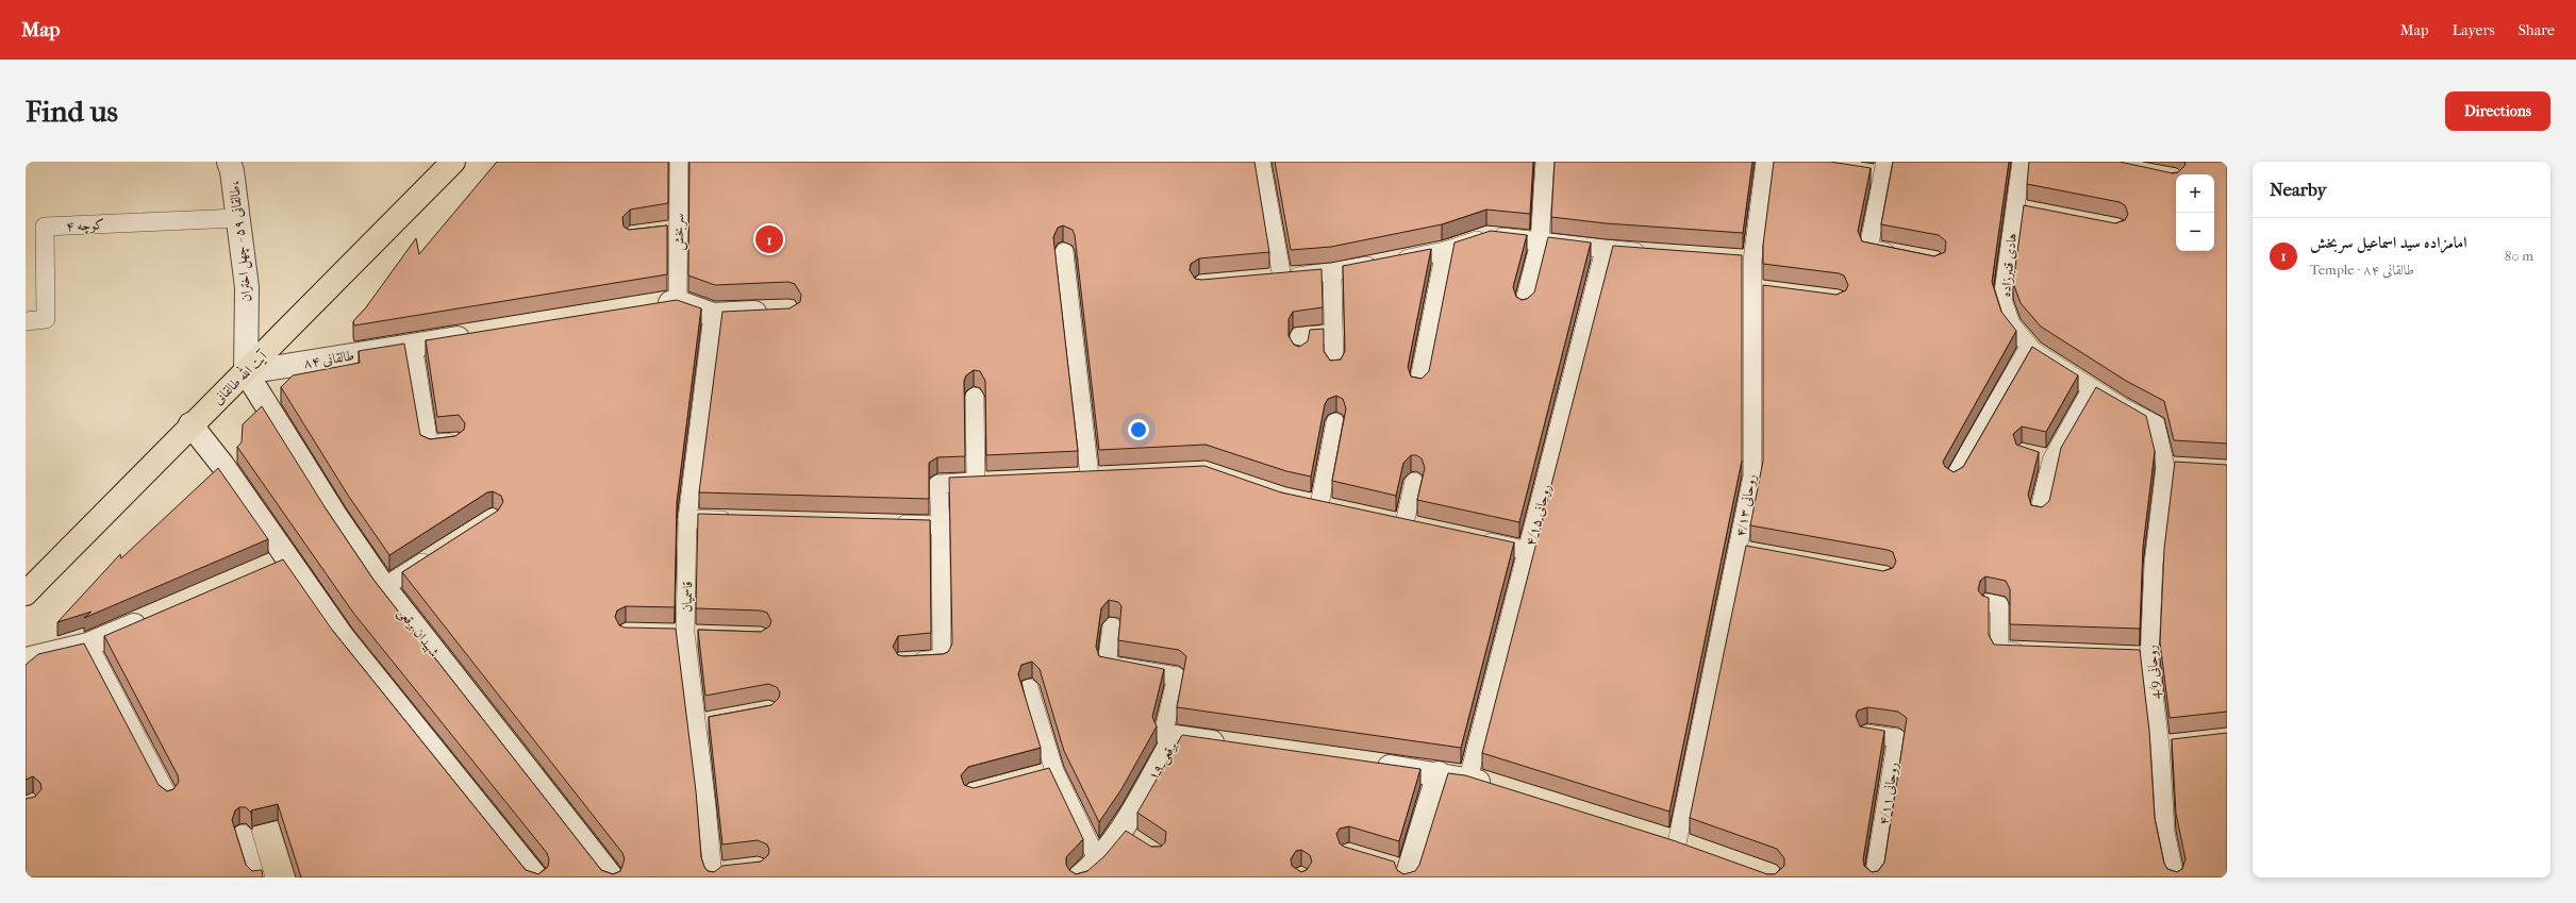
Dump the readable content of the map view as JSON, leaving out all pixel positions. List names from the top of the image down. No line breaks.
{"streets":{"main road":["آیت الله طالقانی"],"street":["طالقانی ۵۹ - چهل اختران،","طالقانی ۸۴","شهیدان برقعی","برقعی ۱۹"],"lane":["کوچه ۴","سربخش","هادی قنبرزاده","روحانی ۴/۱۳","روحانی ۴/۱۵","قاسمیان","روحانی 4/9","روحانی ۴/۱۱"]},"crossings":[["کوچه ۴","طالقانی ۵۹ - چهل اختران،"],["طالقانی ۵۹ - چهل اختران،","طالقانی ۸۴"],["طالقانی ۵۹ - چهل اختران،","آیت الله طالقانی"],["طالقانی ۵۹ - چهل اختران،","شهیدان برقعی"],["هادی قنبرزاده","روحانی 4/9"],["طالقانی ۸۴","آیت الله طالقانی"],["طالقانی ۸۴","شهیدان برقعی"],["آیت الله طالقانی","شهیدان برقعی"]],"page":{"header":"Map","nav":["Map","Layers","Share"],"buttons":"Directions","title":"Find us","heading":"Nearby","map_buttons":["+","−"],"list":[{"mark":"1","name":"امامزاده سید اسماعیل سربخش","note":"Temple · طالقانی ۸۴","value":"80 m"}],"pins":"1"}}
